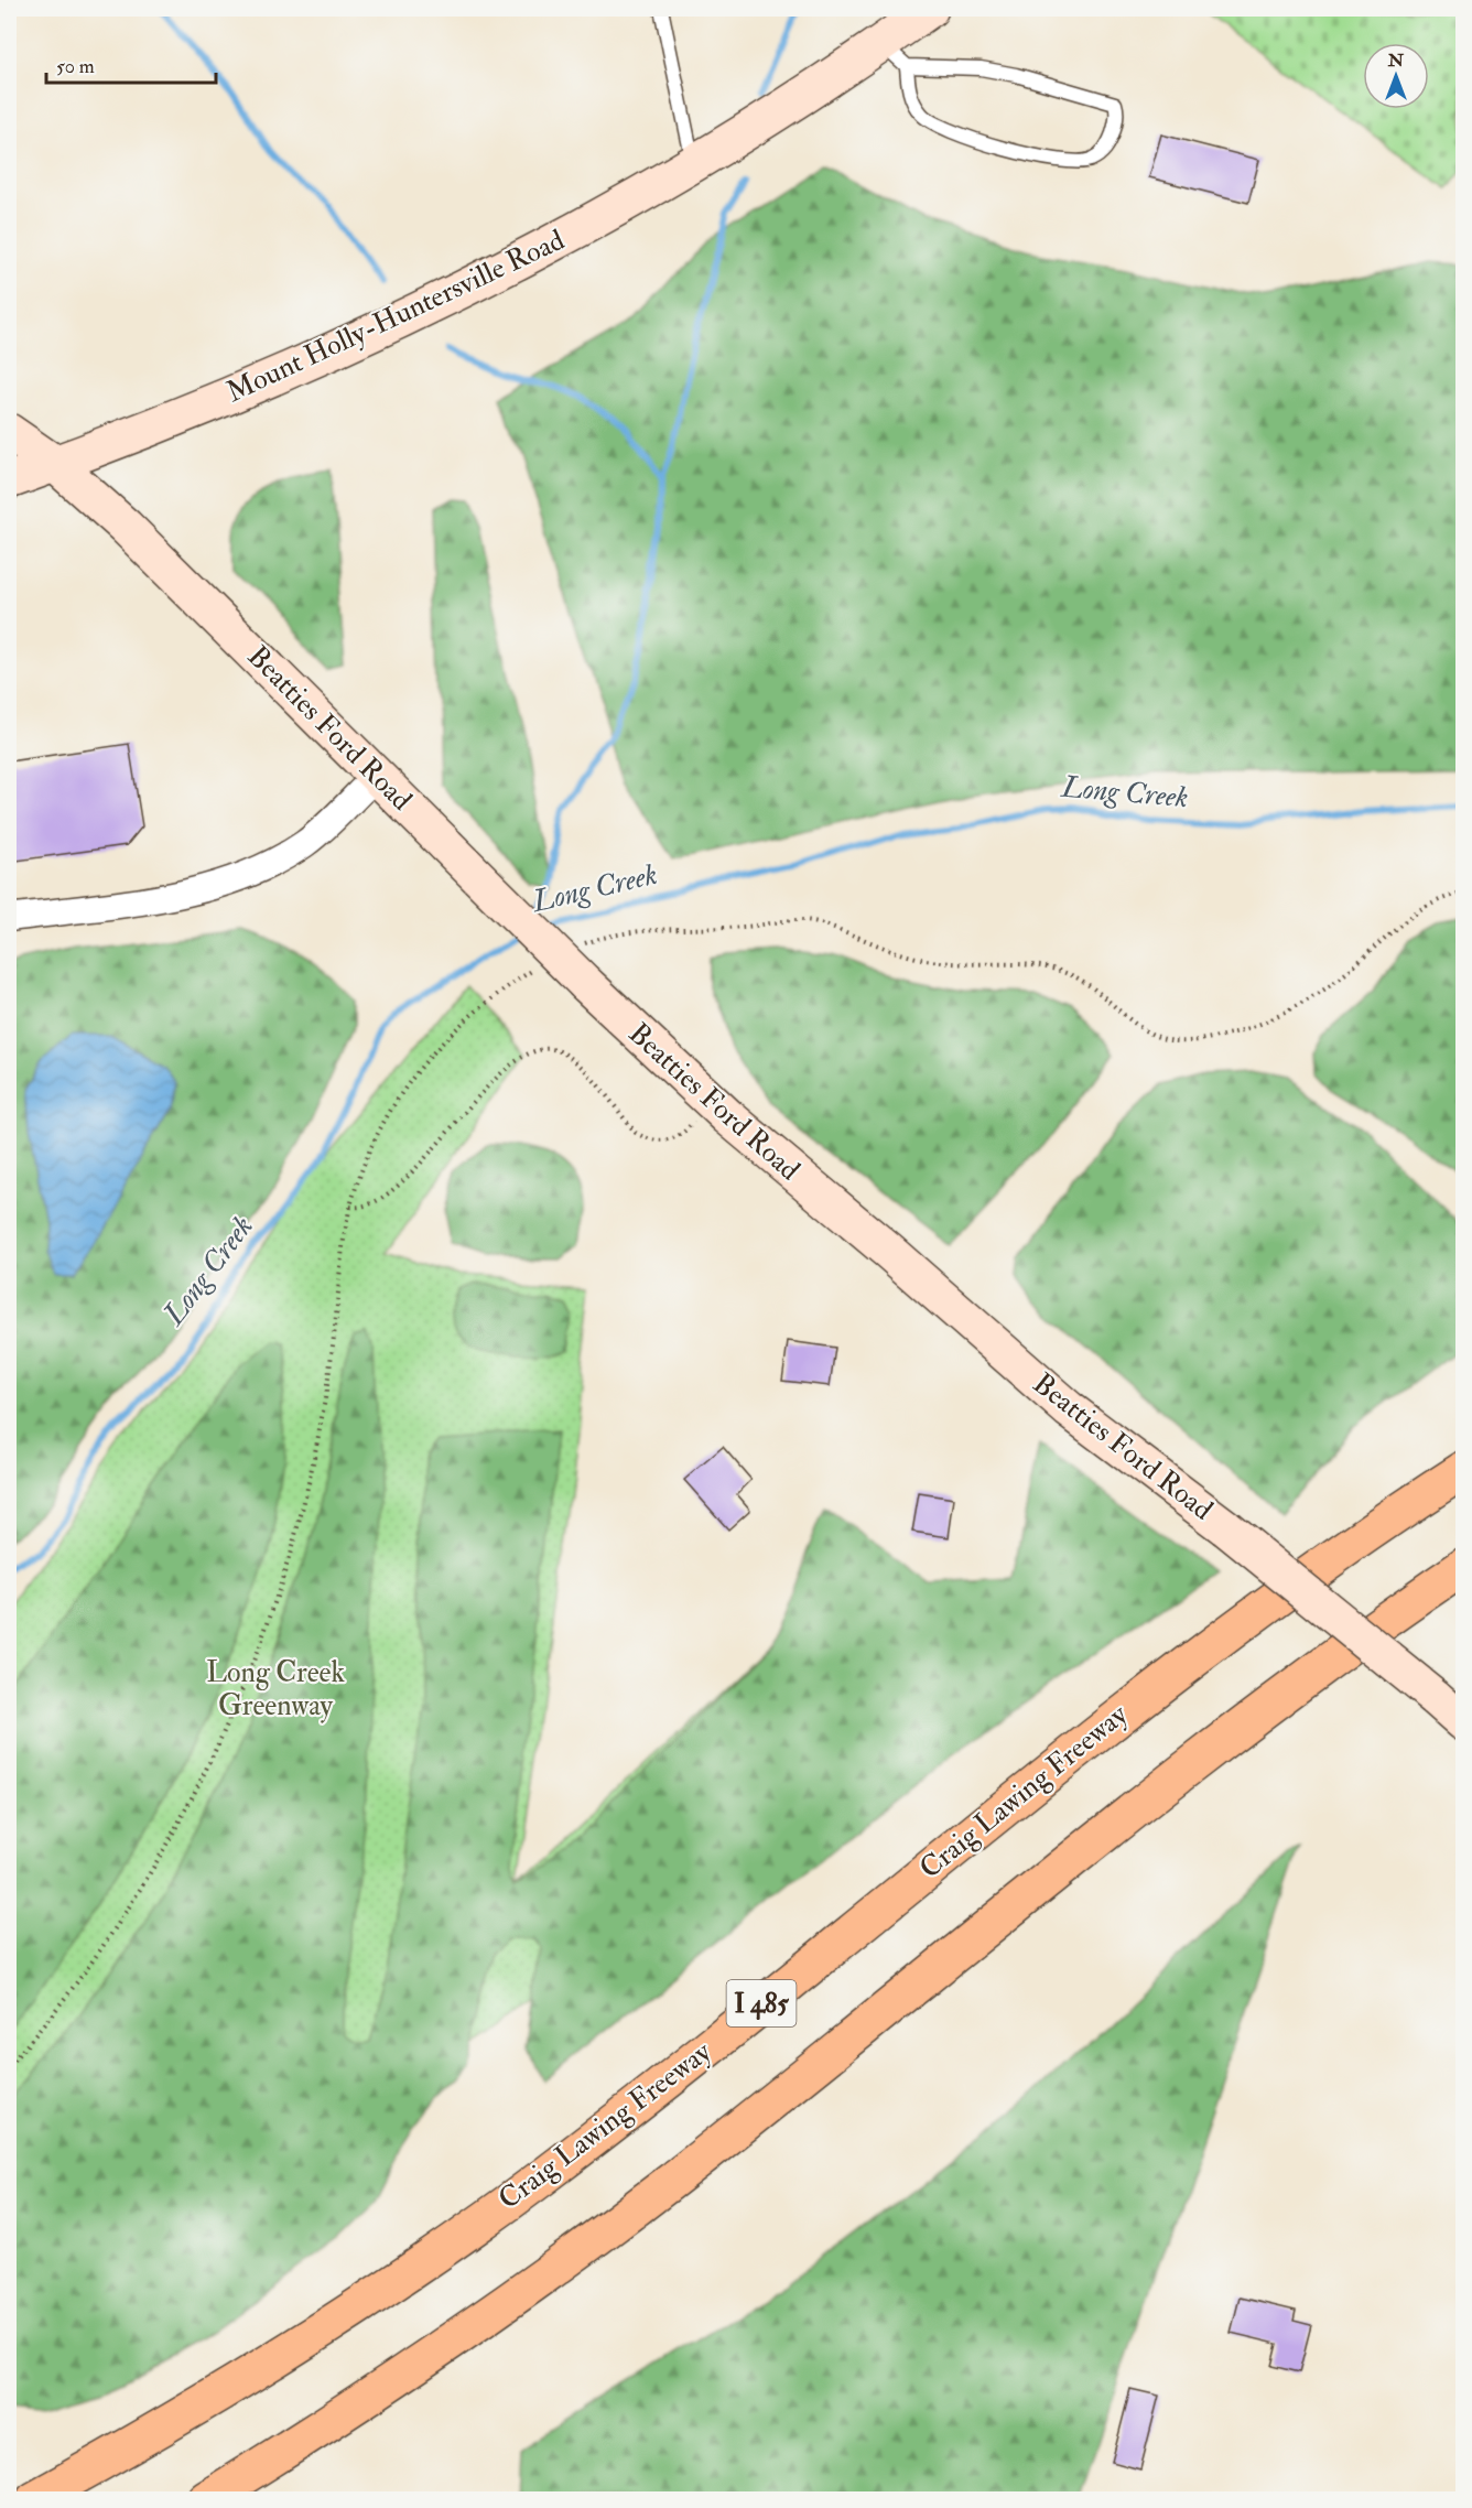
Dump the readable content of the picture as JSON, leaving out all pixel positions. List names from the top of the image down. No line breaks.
{"streets":{"highway":["Craig Lawing Freeway","I 485"],"main road":["Mount Holly-Huntersville Road","Beatties Ford Road"]},"crossings":[["Mount Holly-Huntersville Road","Beatties Ford Road"]],"water":["Long Creek"],"parks":["Long Creek Greenway"],"scale_bar":"50 m","north":"top"}
